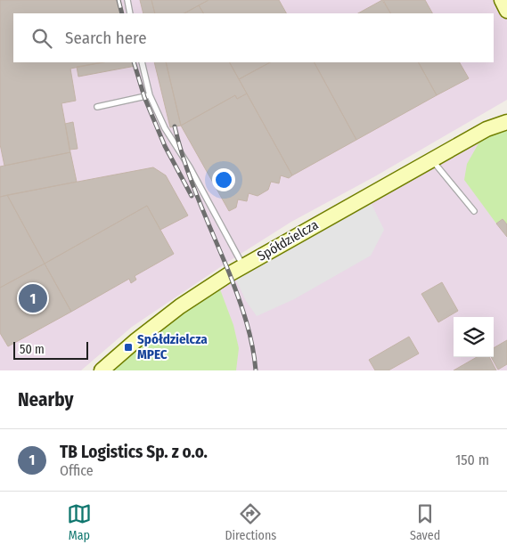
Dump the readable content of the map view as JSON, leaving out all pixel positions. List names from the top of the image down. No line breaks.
{"streets":{"street":["Spółdzielcza"]},"places":{"transit":["Spółdzielcza MPEC"]},"scale_bar":"50 m","page":{"search":"Search here","pins":"1","scale":"50 m","heading":"Nearby","list":[{"mark":"1","name":"TB Logistics Sp. z o.o.","note":"Office","value":"150 m"}],"nav":["Map","Directions","Saved"]}}
